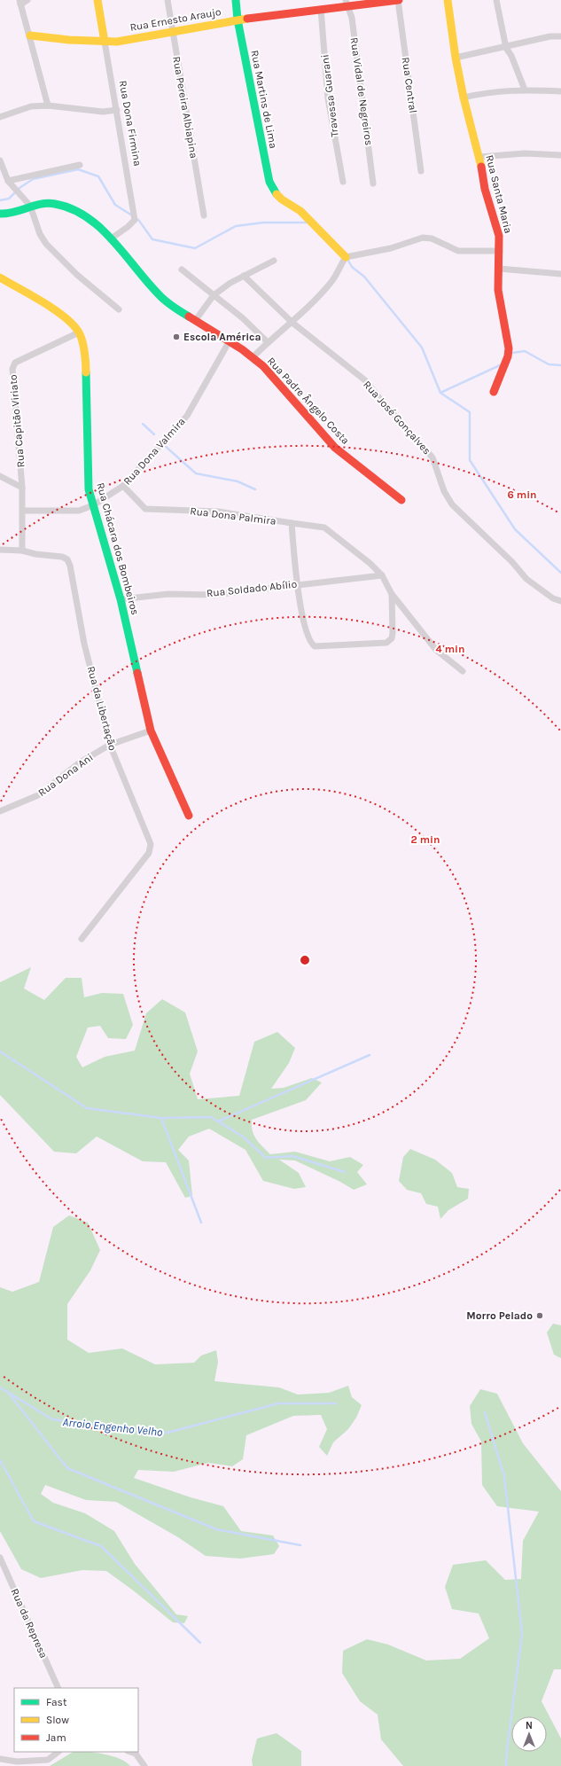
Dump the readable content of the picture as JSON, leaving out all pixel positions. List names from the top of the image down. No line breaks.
{"streets":{"street":["Rua Ernesto Araujo","Rua Central","Rua Vidal de Negreiros","Travessa Guarani","Rua Martins de Lima","Rua Pereira Albiapina","Rua Dona Firmina","Rua Santa Maria","Rua Padre Ângelo Costa","Rua José Gonçalves","Rua Capitão Viriato","Rua Dona Valmira","Rua Dona Palmira","Rua Chácara dos Bombeiros","Rua Soldado Abílio","Rua da Libertação","Rua Dona Ani","Rua da Represa"]},"crossings":[["Rua Ernesto Araujo","Rua Central"],["Rua Ernesto Araujo","Rua Vidal de Negreiros"],["Rua Ernesto Araujo","Travessa Guarani"],["Rua Ernesto Araujo","Rua Martins de Lima"],["Rua Ernesto Araujo","Rua Pereira Albiapina"],["Rua Ernesto Araujo","Rua Dona Firmina"],["Rua Dona Firmina","Rua Padre Ângelo Costa"],["Rua Padre Ângelo Costa","Rua Dona Valmira"],["Rua Capitão Viriato","Rua Dona Valmira"],["Rua Capitão Viriato","Rua Chácara dos Bombeiros"],["Rua Capitão Viriato","Rua da Libertação"],["Rua Dona Valmira","Rua Dona Palmira"],["Rua Dona Valmira","Rua Chácara dos Bombeiros"],["Rua Dona Palmira","Rua Soldado Abílio"],["Rua Chácara dos Bombeiros","Rua Soldado Abílio"],["Rua Chácara dos Bombeiros","Rua Dona Ani"],["Rua da Libertação","Rua Dona Ani"]],"water":["Arroio Engenho Velho"],"places":["Escola América","Morro Pelado"],"legend":["Fast","Slow","Jam"],"north":"top","rings":["6 min","4 min","2 min"]}
